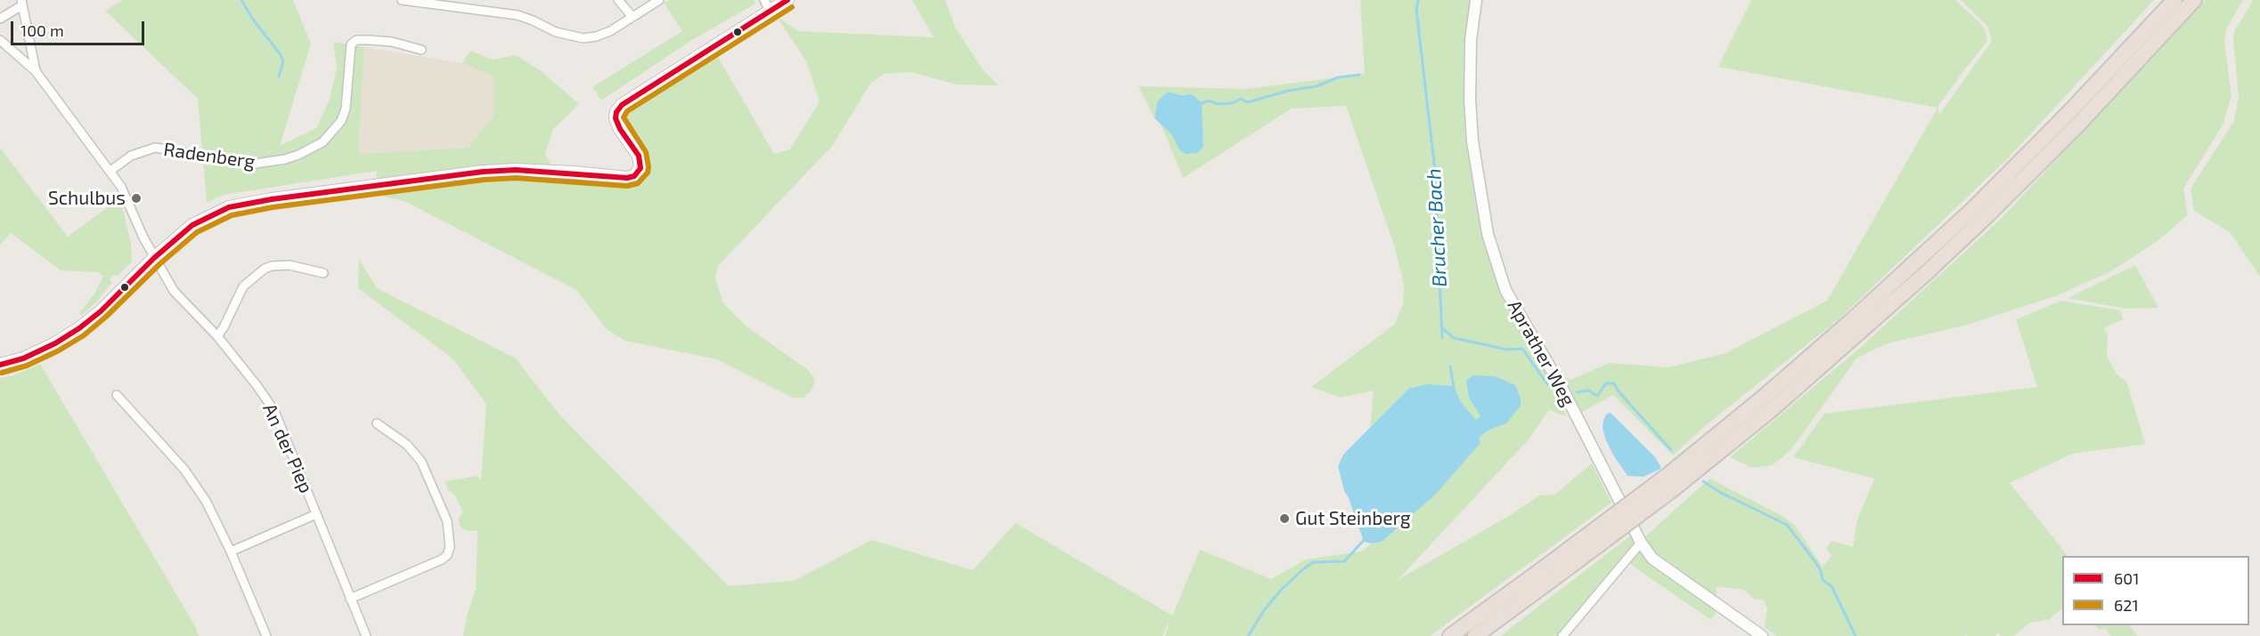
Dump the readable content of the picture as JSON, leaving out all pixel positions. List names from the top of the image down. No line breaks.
{"streets":{"street":["Radenberg","Aprather Weg","An der Piep"]},"crossings":[["Radenberg","An der Piep"]],"water":["Brucher Bach"],"places":["Schulbus","Gut Steinberg"],"lines":["transit line 601","transit line 621"],"legend":["601","621"],"scale_bar":"100 m"}
